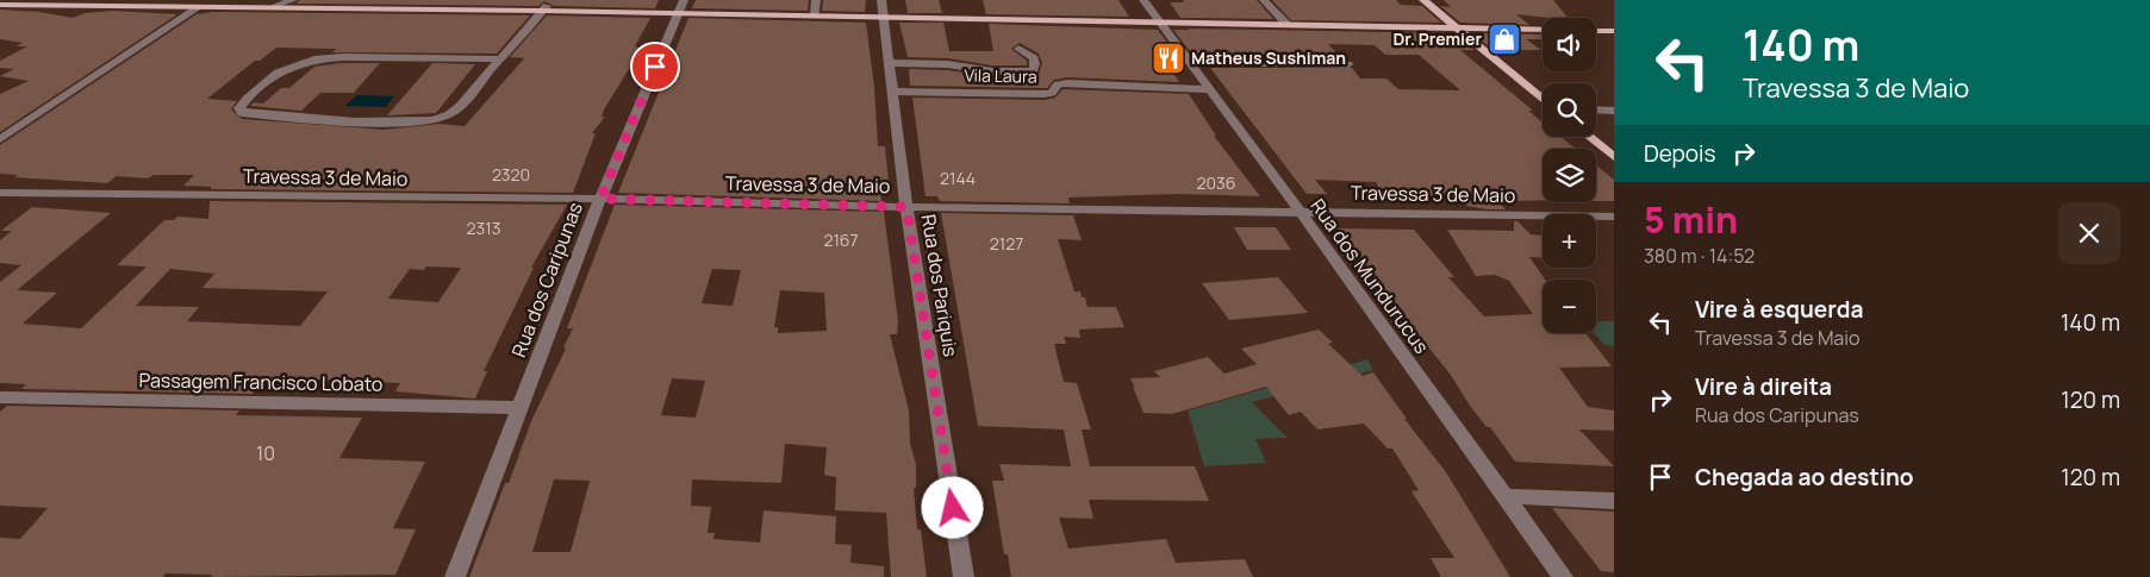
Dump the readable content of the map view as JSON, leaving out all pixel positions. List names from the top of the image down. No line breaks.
{"streets":{"street":["Vila Laura","Travessa 3 de Maio","Rua dos Mundurucus","Rua dos Caripunas","Rua dos Pariquis","Passagem Francisco Lobato"]},"crossings":[["Vila Laura","Rua dos Mundurucus"],["Vila Laura","Rua dos Pariquis"],["Travessa 3 de Maio","Rua dos Mundurucus"],["Travessa 3 de Maio","Rua dos Caripunas"],["Travessa 3 de Maio","Rua dos Pariquis"],["Rua dos Caripunas","Passagem Francisco Lobato"]],"places":{"shop":["Dr. Premier"],"restaurant":["Matheus Sushiman"]},"house_numbers":["2320","2144","2036","2313","2167","2127","10"],"page":{"turn":["140 m","Travessa 3 de Maio"],"map_buttons":["+","−"],"then":"Depois","heading":["5 min","380 m · 14:52"],"list":[{"name":"Vire à esquerda","note":"Travessa 3 de Maio","value":"140 m"},{"name":"Vire à direita","note":"Rua dos Caripunas","value":"120 m"},{"name":"Chegada ao destino","value":"120 m"}]}}
